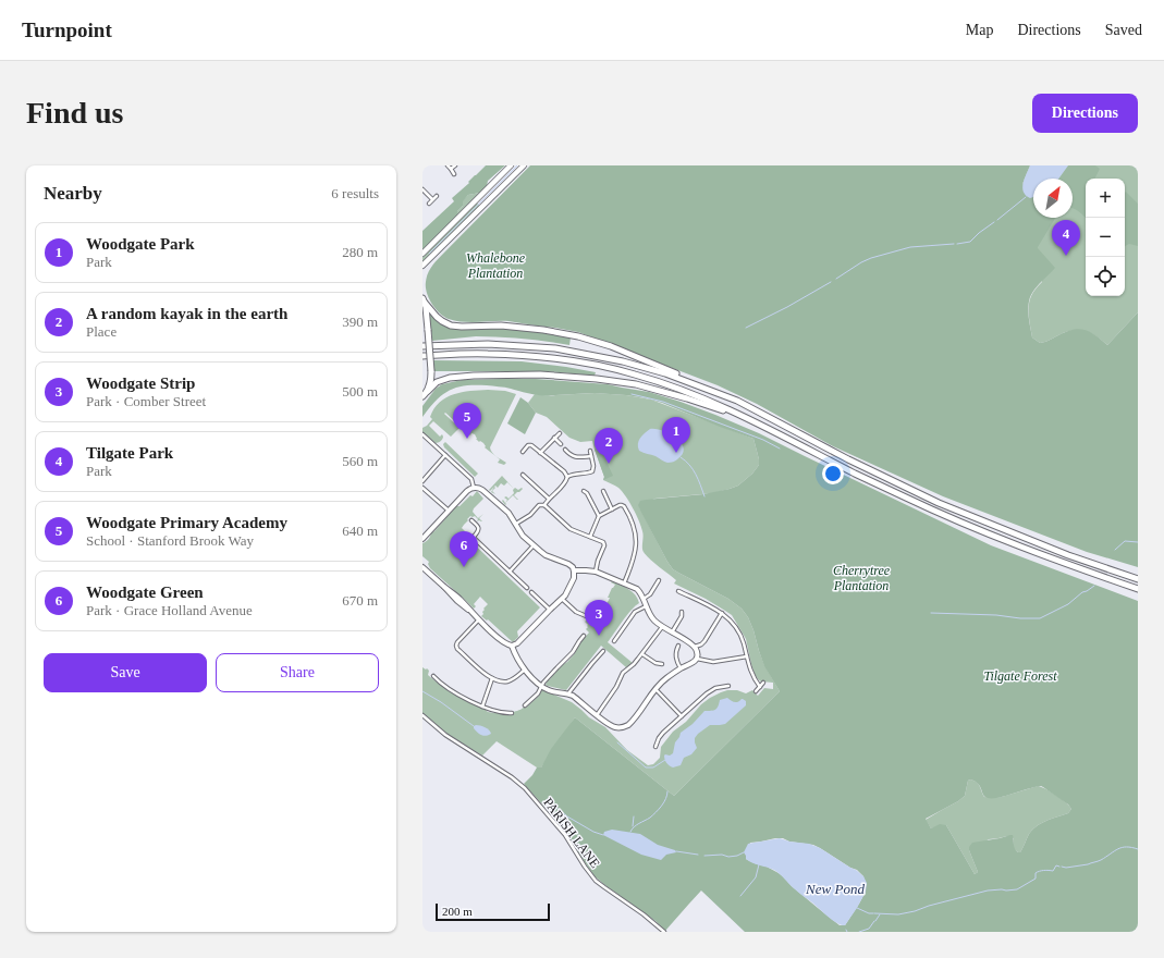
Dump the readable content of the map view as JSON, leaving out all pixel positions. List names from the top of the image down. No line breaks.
{"streets":{"street":["PARISH LANE"]},"water":["New Pond"],"parks":["Whalebone Plantation","Cherrytree Plantation","Tilgate Forest"],"scale_bar":"200 m","north":"top right","page":{"header":"Turnpoint","nav":["Map","Directions","Saved"],"buttons":["Directions",["Save","Share"]],"title":"Find us","heading":["Nearby","6 results"],"map_buttons":["+","−"],"pins":["4","5","1","2","6","3"],"list":[{"mark":"1","name":"Woodgate Park","note":"Park","value":"280 m"},{"mark":"2","name":"A random kayak in the earth","note":"Place","value":"390 m"},{"mark":"3","name":"Woodgate Strip","note":"Park · Comber Street","value":"500 m"},{"mark":"4","name":"Tilgate Park","note":"Park","value":"560 m"},{"mark":"5","name":"Woodgate Primary Academy","note":"School · Stanford Brook Way","value":"640 m"},{"mark":"6","name":"Woodgate Green","note":"Park · Grace Holland Avenue","value":"670 m"}],"scale":"200 m"}}
